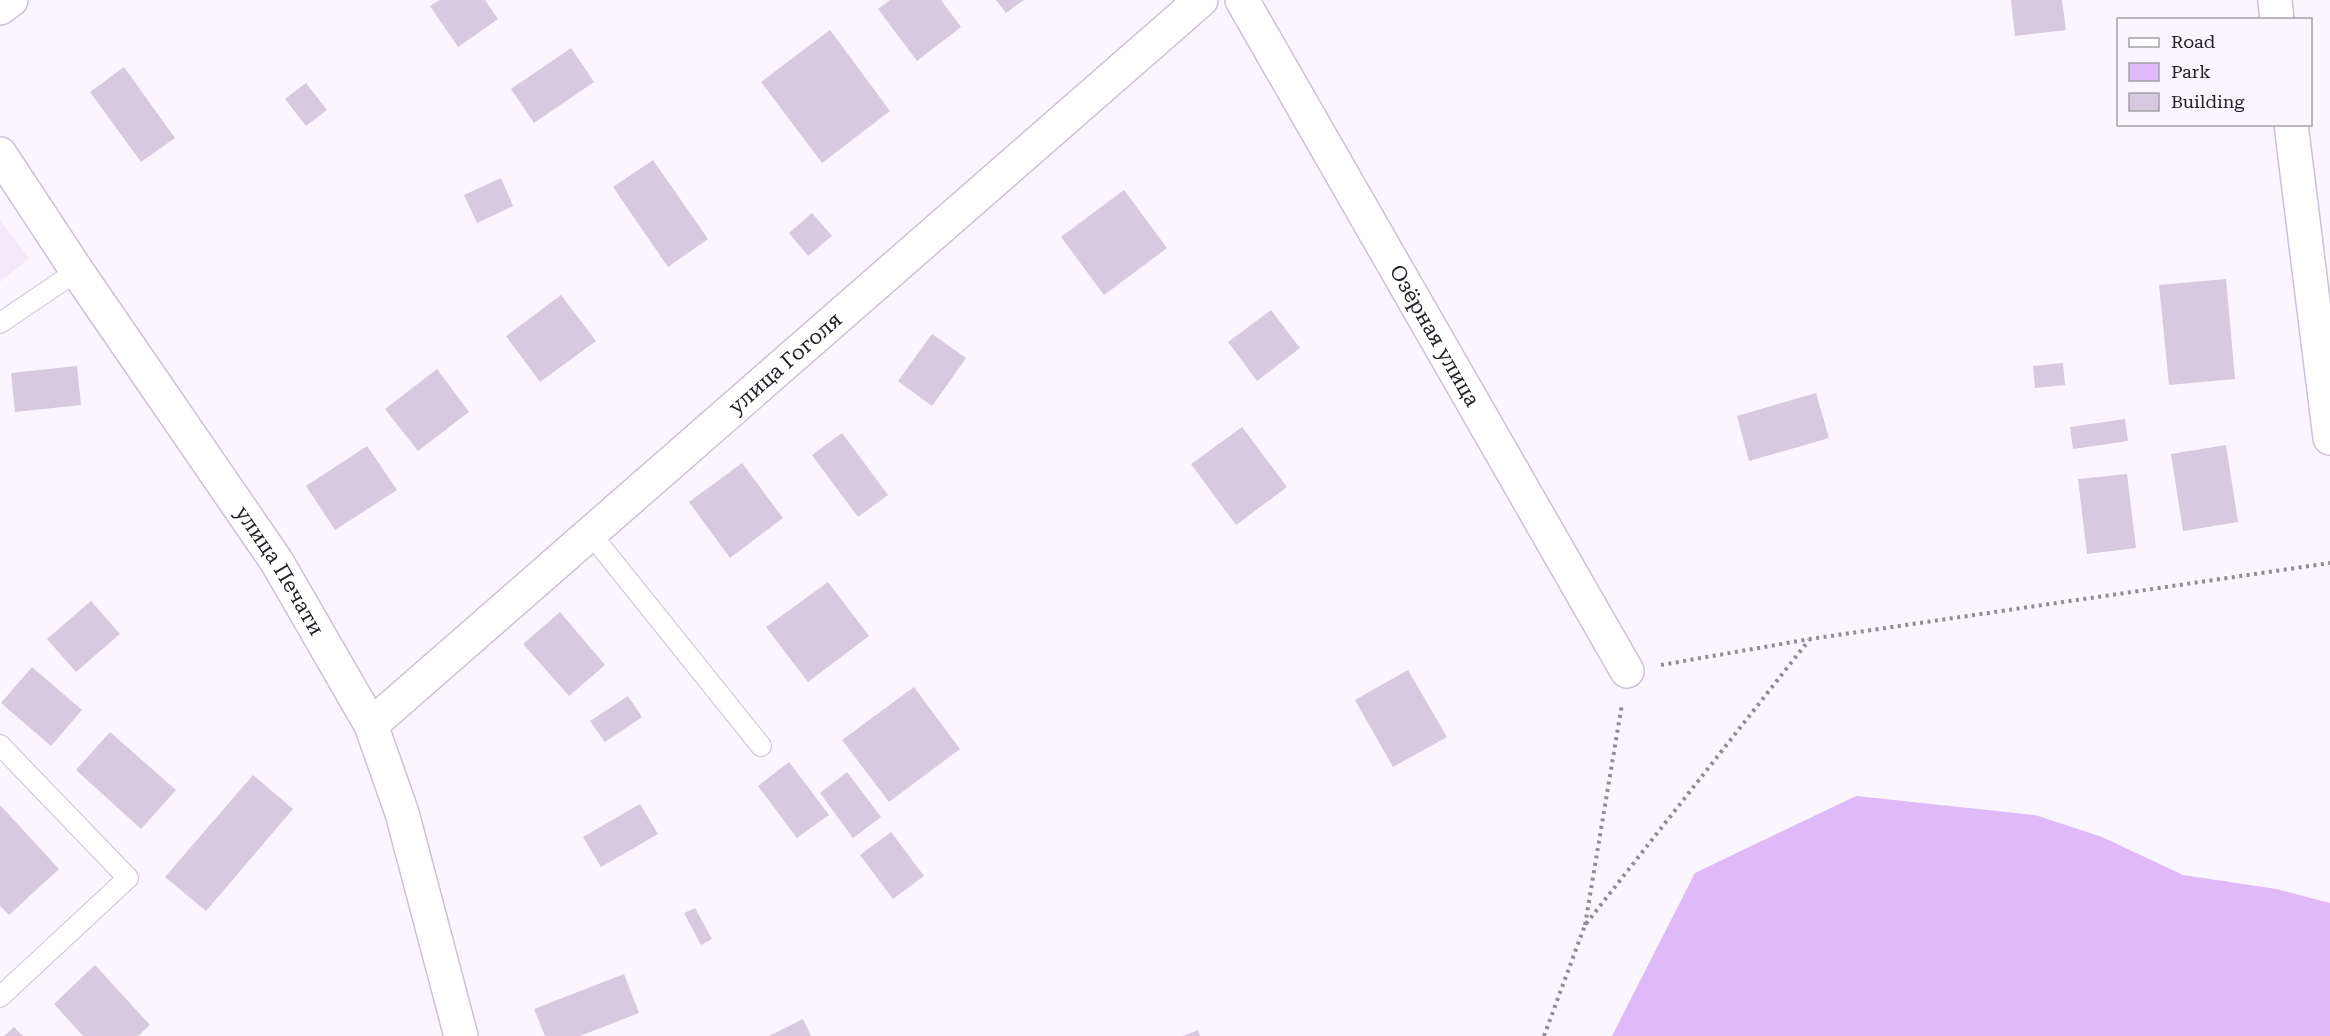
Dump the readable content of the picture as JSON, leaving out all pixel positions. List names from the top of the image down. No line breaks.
{"streets":{"street":["Озёрная улица","улица Гоголя","улица Печати"]},"crossings":[["улица Гоголя","улица Печати"]],"legend":["Road","Park","Building"]}
